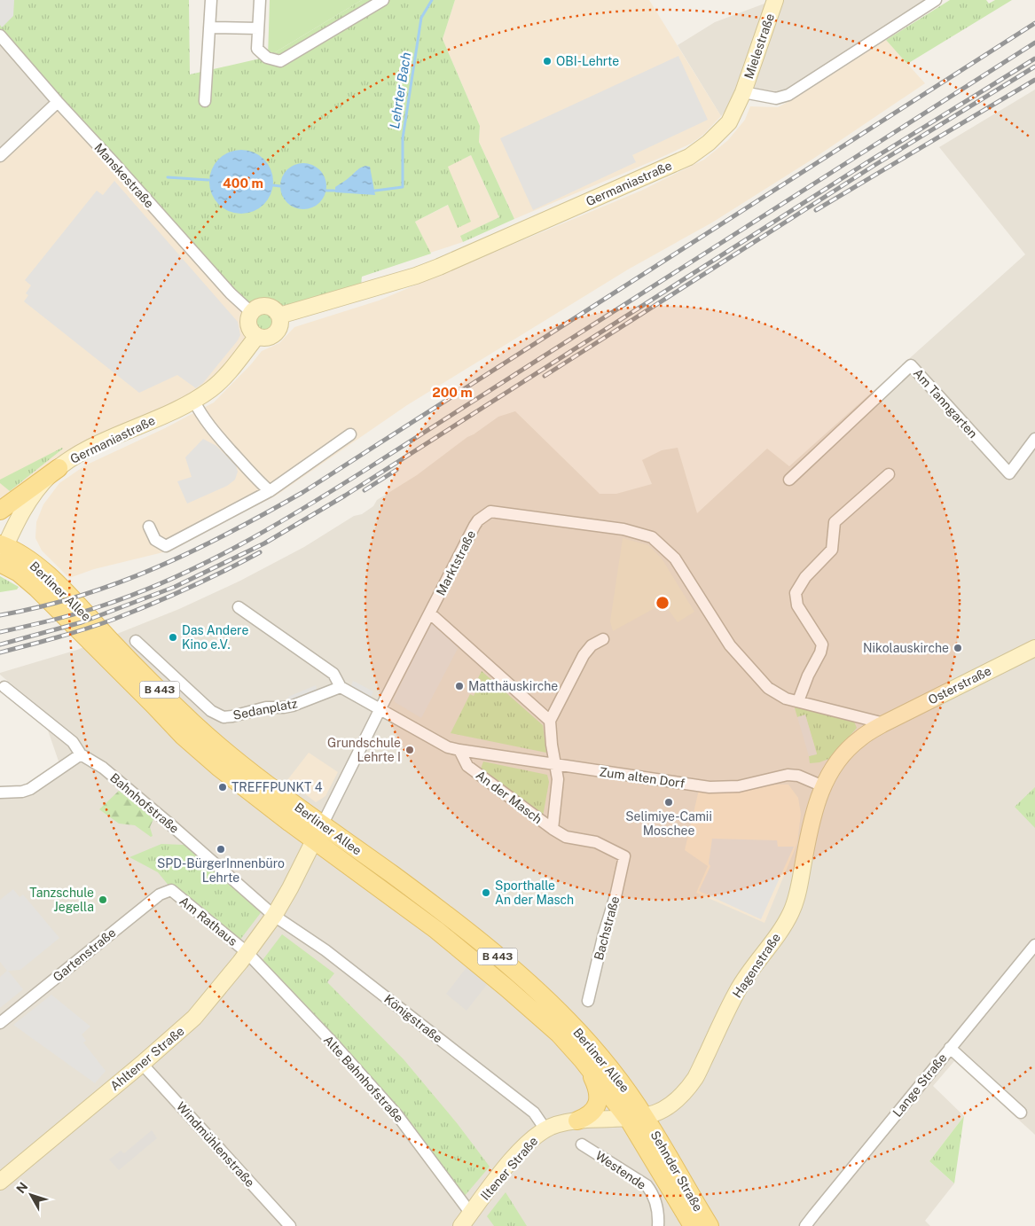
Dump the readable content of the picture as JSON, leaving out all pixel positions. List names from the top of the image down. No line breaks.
{"streets":{"main road":["Berliner Allee","B 443","Sehnder Straße"],"street":["Mielestraße","Manskestraße","Germaniastraße","Am Tanngarten","Marktstraße","Osterstraße","Sedanplatz","Zum alten Dorf","An der Masch","Bahnhofstraße","Am Rathaus","Bachstraße","Gartenstraße","Hagenstraße","Königstraße","Ahltener Straße","Alte Bahnhofstraße","Lange Straße","Windmühlenstraße","Iltener Straße","Westende"]},"crossings":[["Mielestraße","Germaniastraße"],["Manskestraße","Germaniastraße"],["Germaniastraße","Berliner Allee"],["Marktstraße","Berliner Allee"],["Marktstraße","Osterstraße"],["Marktstraße","Bahnhofstraße"],["Marktstraße","Königstraße"],["Marktstraße","Ahltener Straße"],["Berliner Allee","Hagenstraße"],["Berliner Allee","Iltener Straße"],["Berliner Allee","Sehnder Straße"],["Osterstraße","Zum alten Dorf"],["Osterstraße","Hagenstraße"],["Zum alten Dorf","An der Masch"],["Zum alten Dorf","Hagenstraße"],["An der Masch","Bachstraße"],["Bahnhofstraße","Königstraße"],["Bahnhofstraße","Ahltener Straße"],["Am Rathaus","Gartenstraße"],["Am Rathaus","Ahltener Straße"],["Am Rathaus","Alte Bahnhofstraße"],["Hagenstraße","Iltener Straße"],["Hagenstraße","Sehnder Straße"],["Königstraße","Ahltener Straße"],["Königstraße","Iltener Straße"],["Ahltener Straße","Alte Bahnhofstraße"],["Ahltener Straße","Windmühlenstraße"],["Alte Bahnhofstraße","Iltener Straße"],["Iltener Straße","Sehnder Straße"]],"water":["Lehrter Bach"],"places":["OBI-Lehrte","Das Andere Kino e.V.","Nikolauskirche","Matthäuskirche","Grundschule Lehrte I","TREFFPUNKT 4","Selimiye-Camii Moschee","SPD-BürgerInnenbüro Lehrte","Sporthalle An der Masch","Tanzschule Jegella"],"north":"top left","rings":["400 m","200 m"]}
